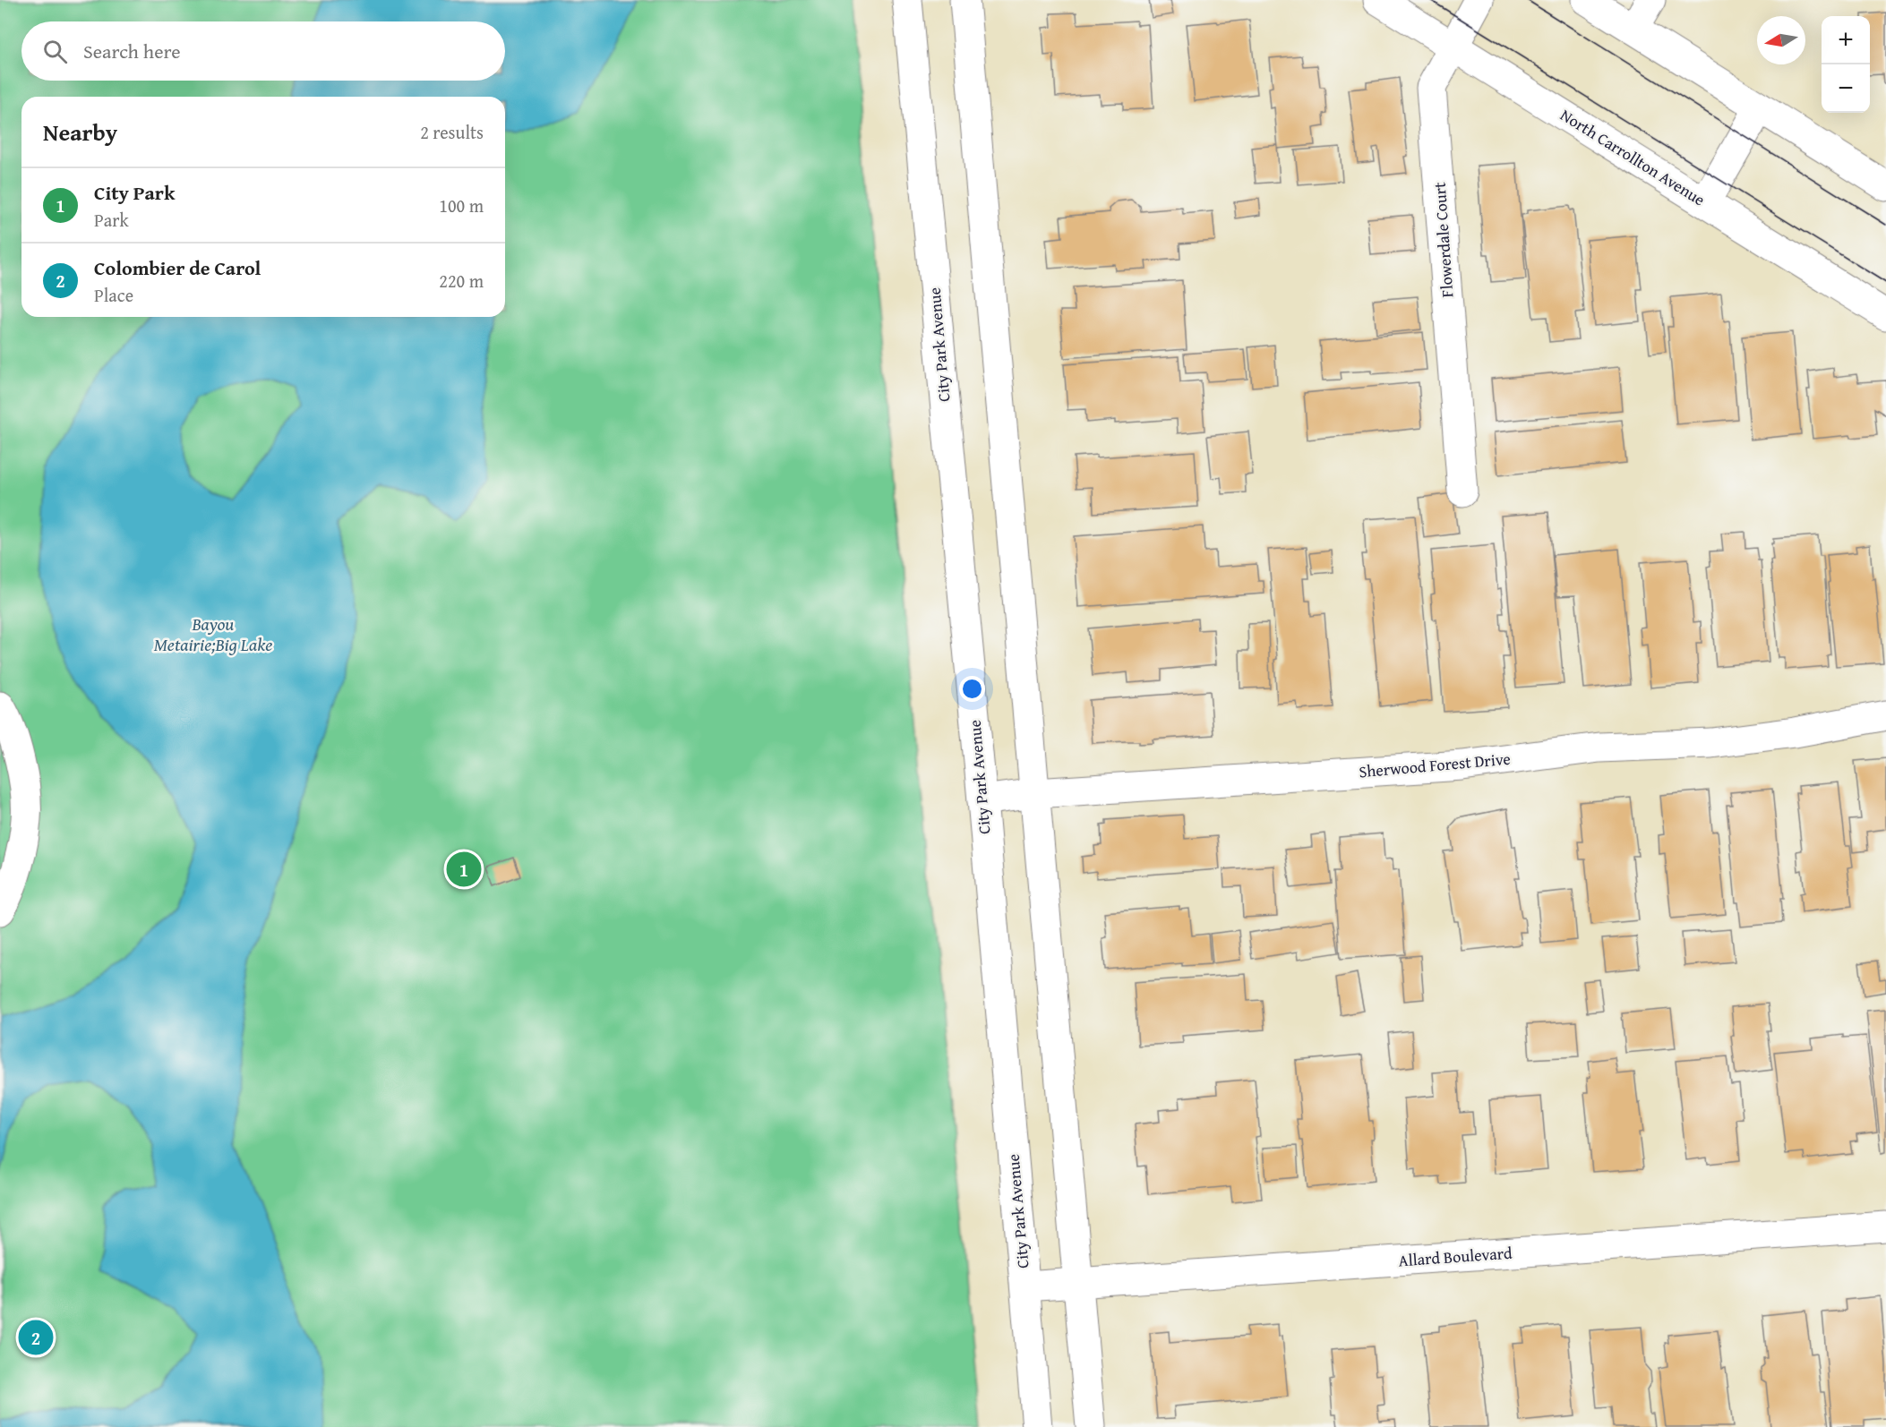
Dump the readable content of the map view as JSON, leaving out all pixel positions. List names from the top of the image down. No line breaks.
{"streets":{"main road":["North Carrollton Avenue","Flowerdale Court","City Park Avenue","Sherwood Forest Drive","Allard Boulevard"]},"crossings":[["North Carrollton Avenue","Flowerdale Court"],["City Park Avenue","Sherwood Forest Drive"],["City Park Avenue","Allard Boulevard"]],"water":["Bayou Metairie;Big Lake"],"north":"left","page":{"map_buttons":["+","−"],"search":"Search here","heading":["Nearby","2 results"],"list":[{"mark":"1","name":"City Park","note":"Park","value":"100 m"},{"mark":"2","name":"Colombier de Carol","note":"Place","value":"220 m"}],"pins":["1","2"]}}
